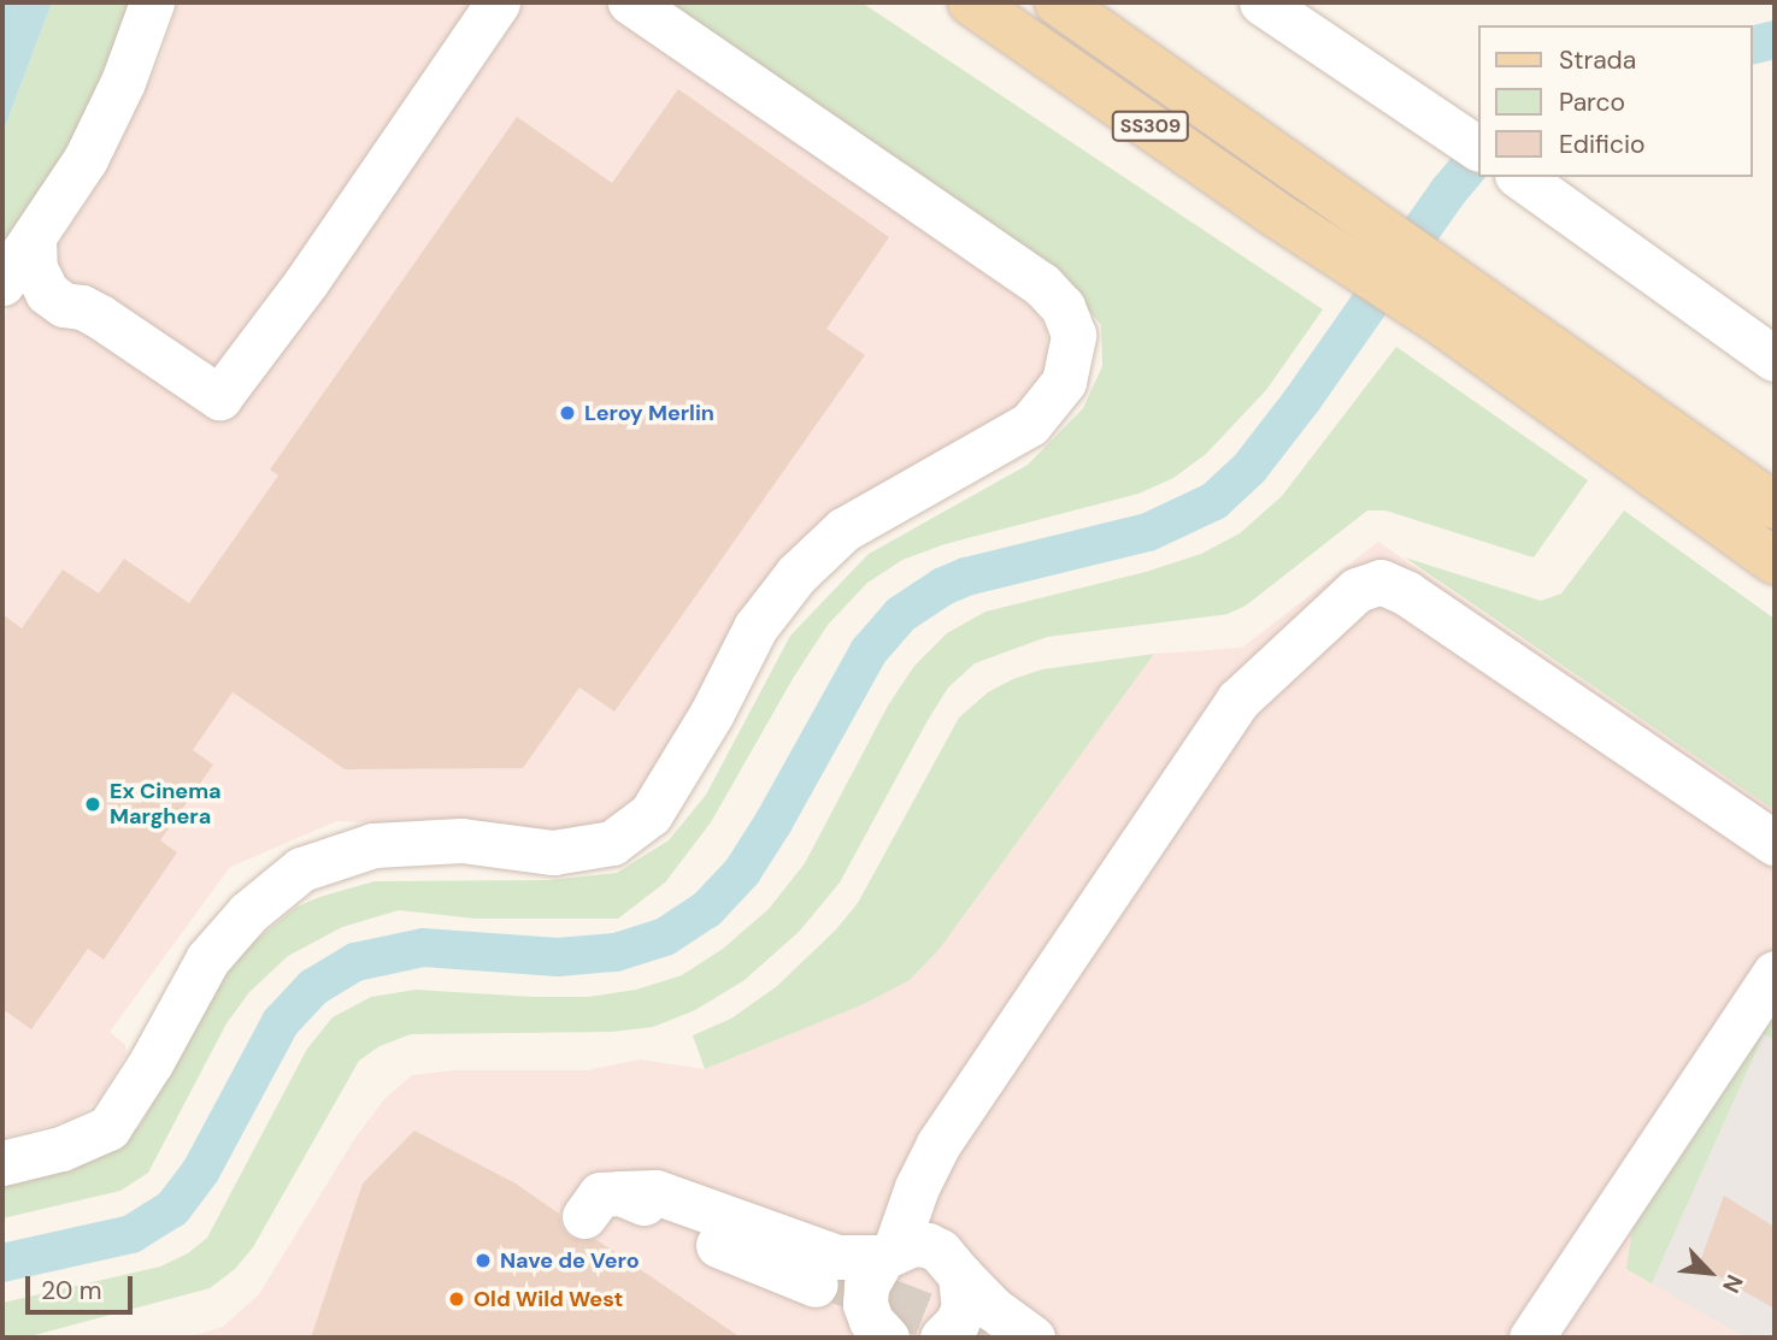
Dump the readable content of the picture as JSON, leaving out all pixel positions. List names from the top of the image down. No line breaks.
{"streets":{"main road":["SS309"]},"places":["Leroy Merlin","Ex Cinema Marghera","Nave de Vero","Old Wild West"],"legend":["Strada","Parco","Edificio"],"scale_bar":"20 m","north":"bottom right"}
